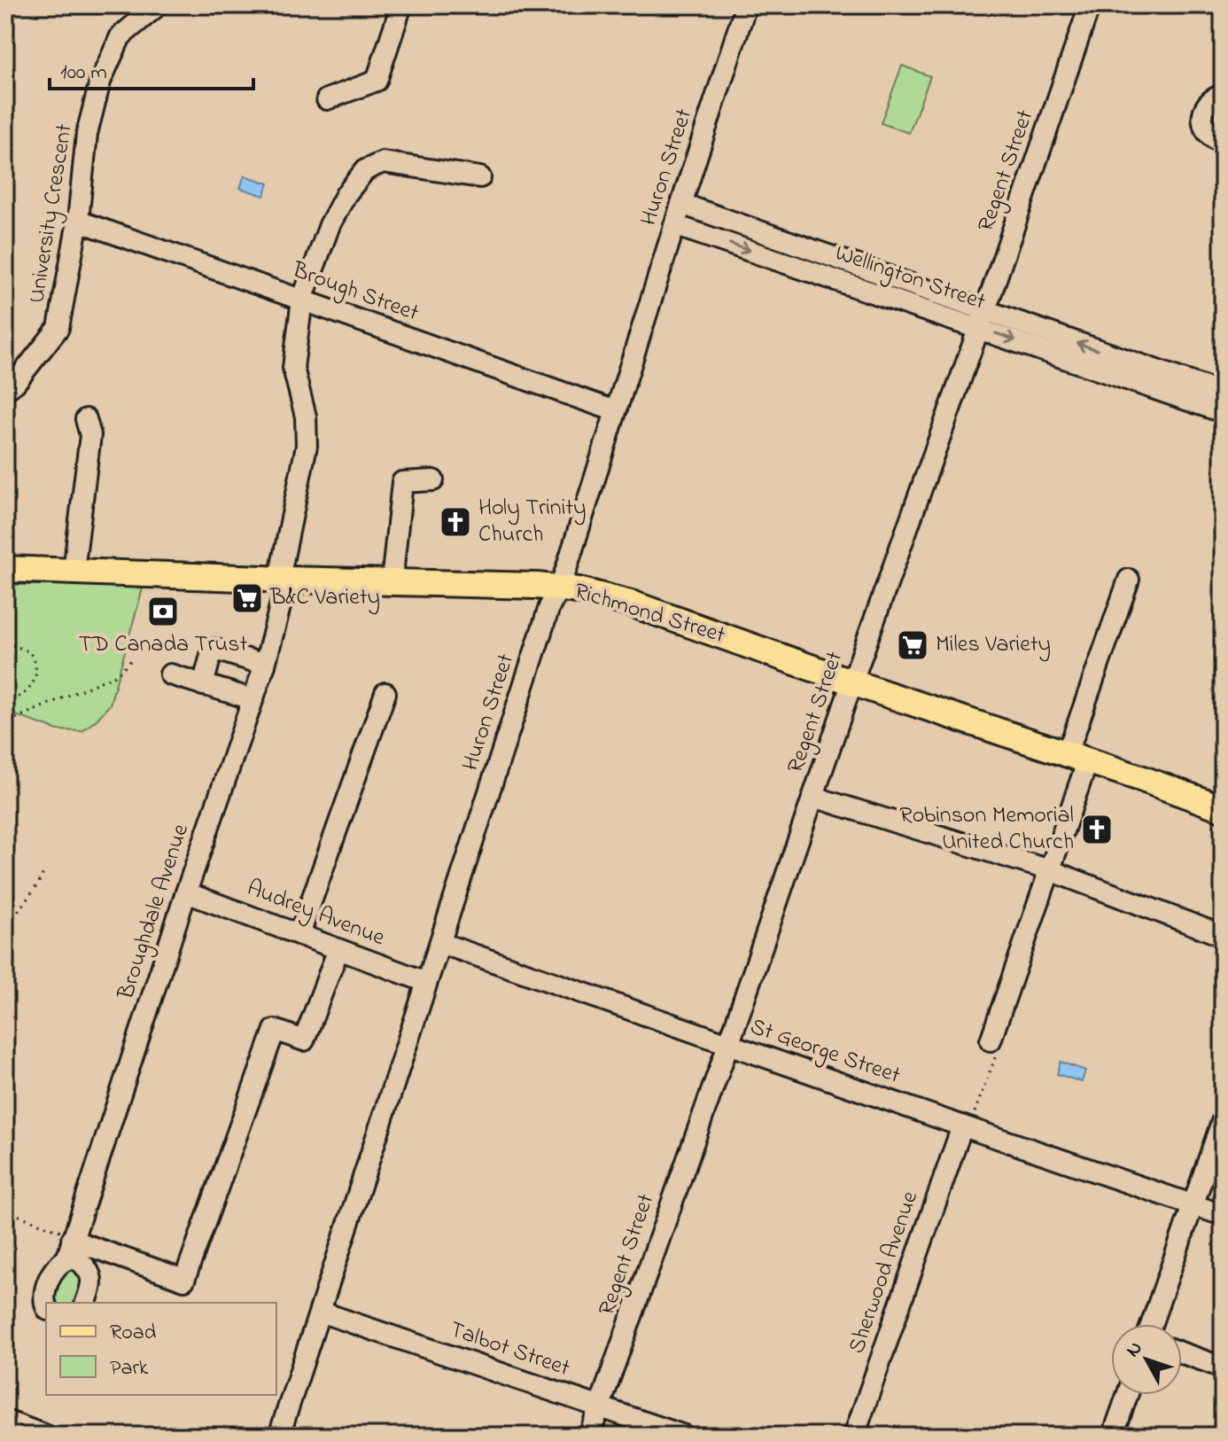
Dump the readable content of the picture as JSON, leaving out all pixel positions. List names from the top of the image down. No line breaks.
{"streets":{"main road":["Richmond Street"],"street":["Huron Street","Regent Street","University Crescent","Wellington Street","Brough Street","Broughdale Avenue","Audrey Avenue","St George Street","Sherwood Avenue","Talbot Street"]},"crossings":[["Huron Street","Wellington Street"],["Huron Street","Brough Street"],["Huron Street","Richmond Street"],["Huron Street","Audrey Avenue"],["Huron Street","St George Street"],["Huron Street","Talbot Street"],["Regent Street","Wellington Street"],["Regent Street","Richmond Street"],["Regent Street","St George Street"],["Regent Street","Talbot Street"],["University Crescent","Brough Street"],["Brough Street","Broughdale Avenue"],["Richmond Street","Broughdale Avenue"],["Broughdale Avenue","Audrey Avenue"],["St George Street","Sherwood Avenue"]],"places":{"church":["Holy Trinity Church","Robinson Memorial United Church"],"supermarket":["B&C Variety","Miles Variety"],"bank":["TD Canada Trust"]},"legend":["Road","Park"],"scale_bar":"100 m","north":"top left"}
